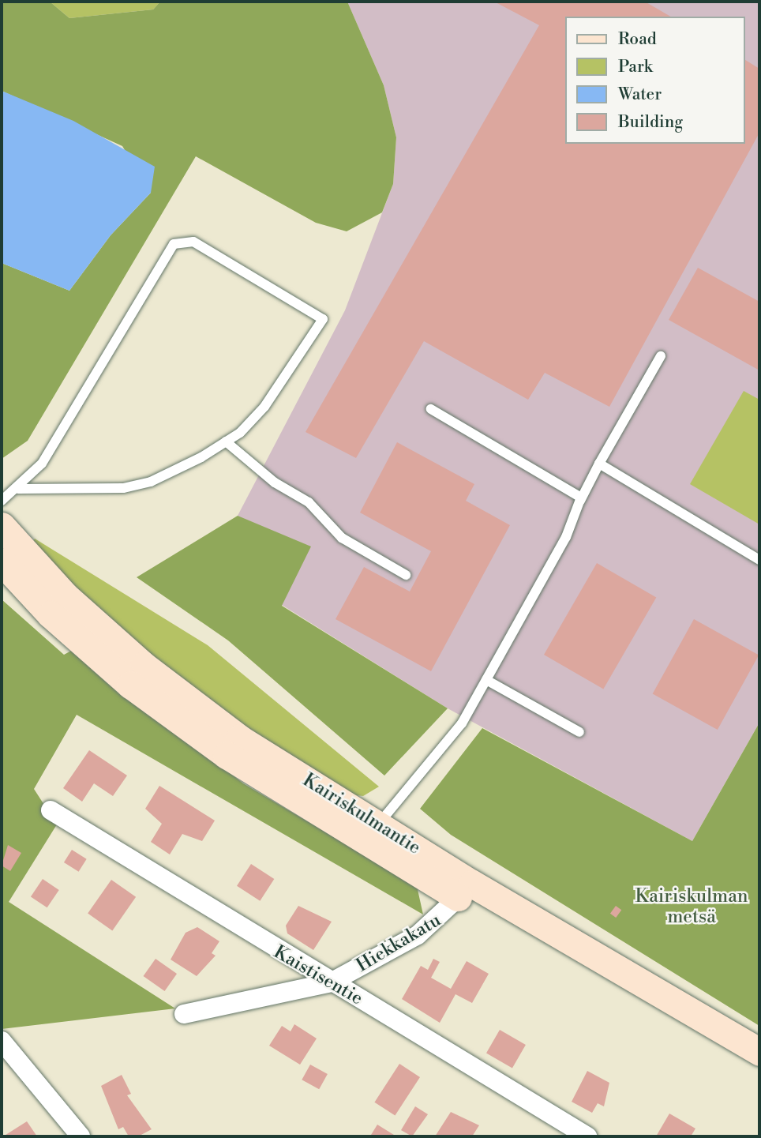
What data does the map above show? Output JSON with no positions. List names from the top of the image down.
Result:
{
  "streets": {
    "street": ["Kairiskulmantie", "Hiekkakatu", "Kaistisentie"]
  },
  "crossings": [
    ["Kairiskulmantie", "Hiekkakatu"],
    ["Hiekkakatu", "Kaistisentie"]
  ],
  "parks": ["Kairiskulman metsä"],
  "legend": [
    "Road",
    "Park",
    "Water",
    "Building"
  ]
}
